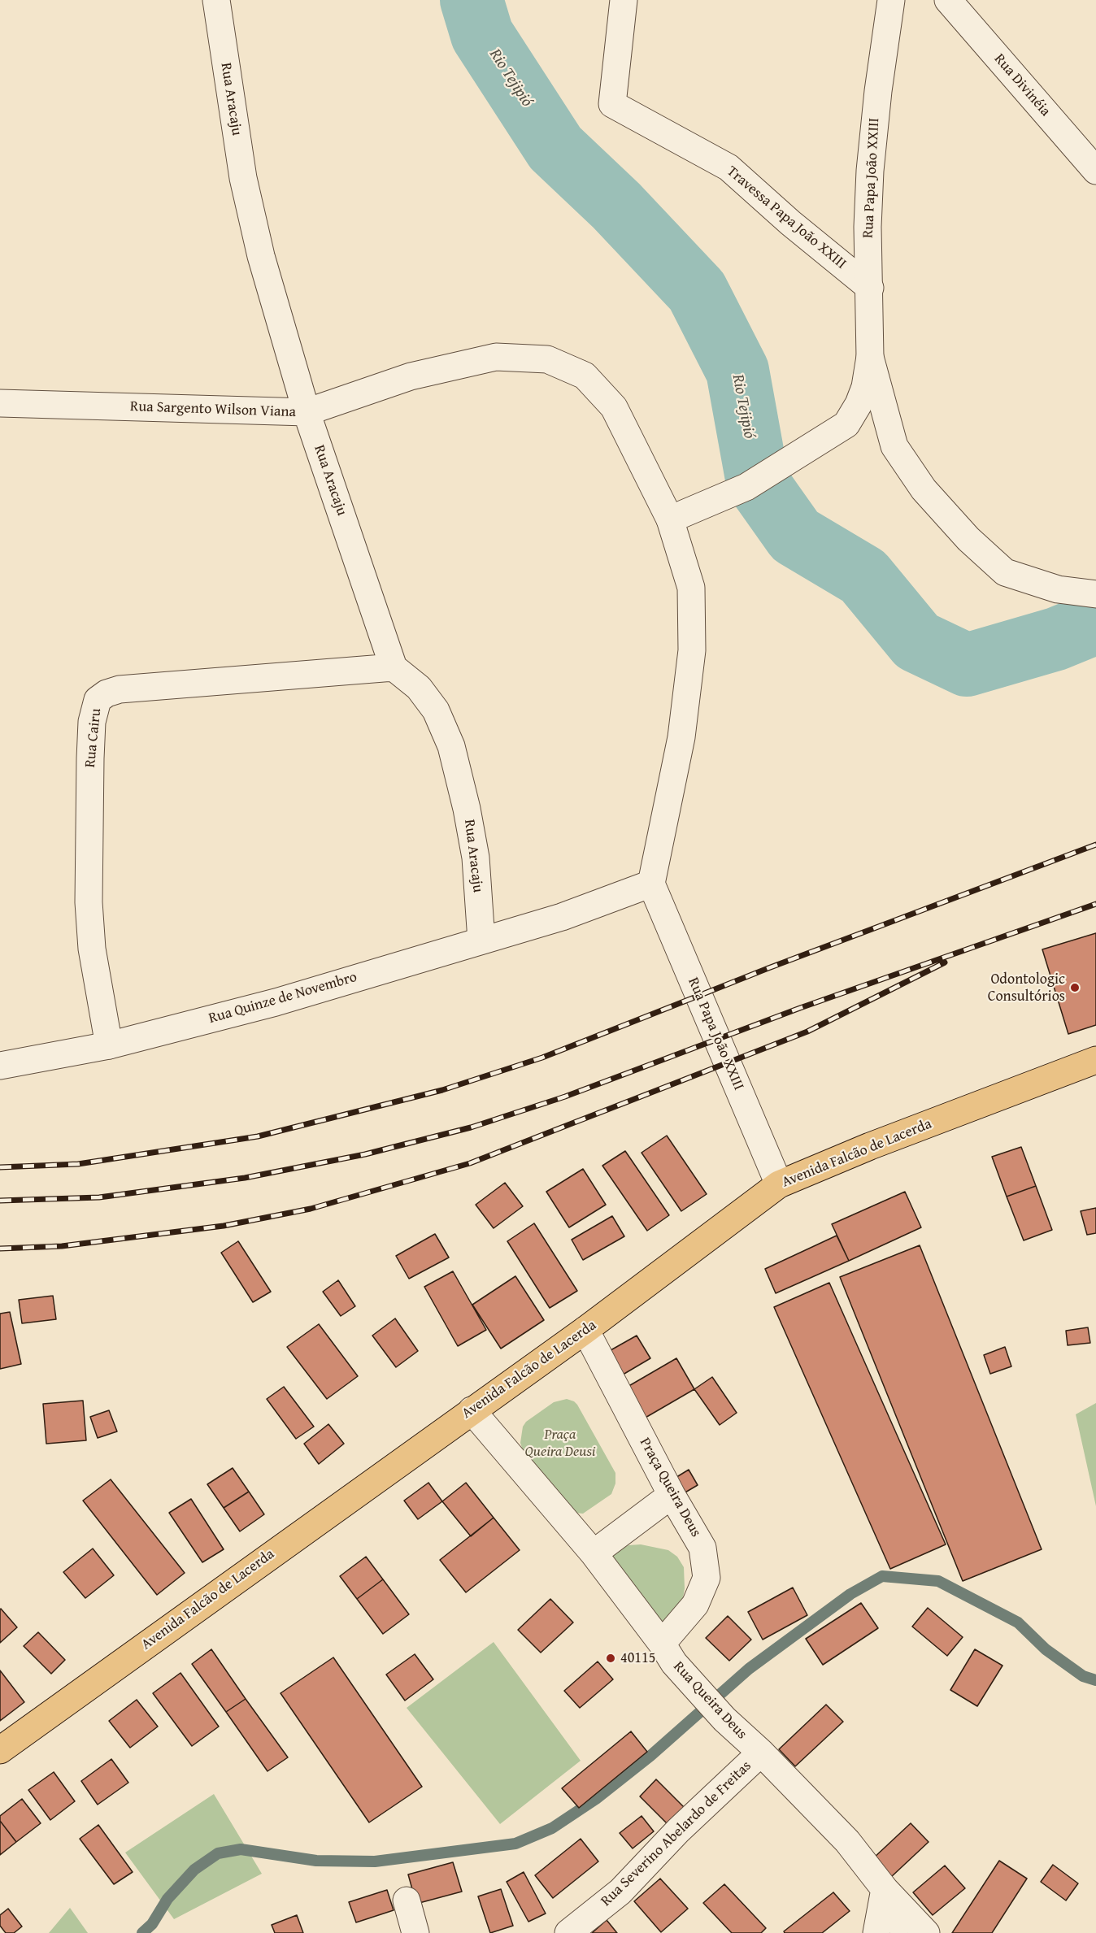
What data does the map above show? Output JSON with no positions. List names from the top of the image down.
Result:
{
  "streets": {
    "main road": ["Avenida Falcão de Lacerda"],
    "street": [
      "Rua Divinéia",
      "Rua Aracaju",
      "Rua Papa João XXIII",
      "Travessa Papa João XXIII",
      "Rua Sargento Wilson Viana",
      "Rua Cairu",
      "Rua Quinze de Novembro",
      "Praça Queira Deus",
      "Rua Queira Deus",
      "Rua Severino Abelardo de Freitas"
    ]
  },
  "crossings": [
    ["Rua Aracaju", "Rua Sargento Wilson Viana"],
    ["Rua Aracaju", "Rua Cairu"],
    ["Rua Aracaju", "Rua Quinze de Novembro"],
    ["Rua Papa João XXIII", "Travessa Papa João XXIII"],
    ["Rua Papa João XXIII", "Rua Sargento Wilson Viana"],
    ["Rua Papa João XXIII", "Rua Quinze de Novembro"],
    ["Rua Papa João XXIII", "Avenida Falcão de Lacerda"],
    ["Rua Sargento Wilson Viana", "Rua Quinze de Novembro"],
    ["Rua Cairu", "Rua Quinze de Novembro"],
    ["Avenida Falcão de Lacerda", "Praça Queira Deus"],
    ["Avenida Falcão de Lacerda", "Rua Queira Deus"],
    ["Praça Queira Deus", "Rua Queira Deus"],
    ["Rua Queira Deus", "Rua Severino Abelardo de Freitas"]
  ],
  "water": ["Rio Tejipió"],
  "parks": ["Praça Queira Deusi"],
  "places": ["Odontologic Consultórios", "40115"]
}
